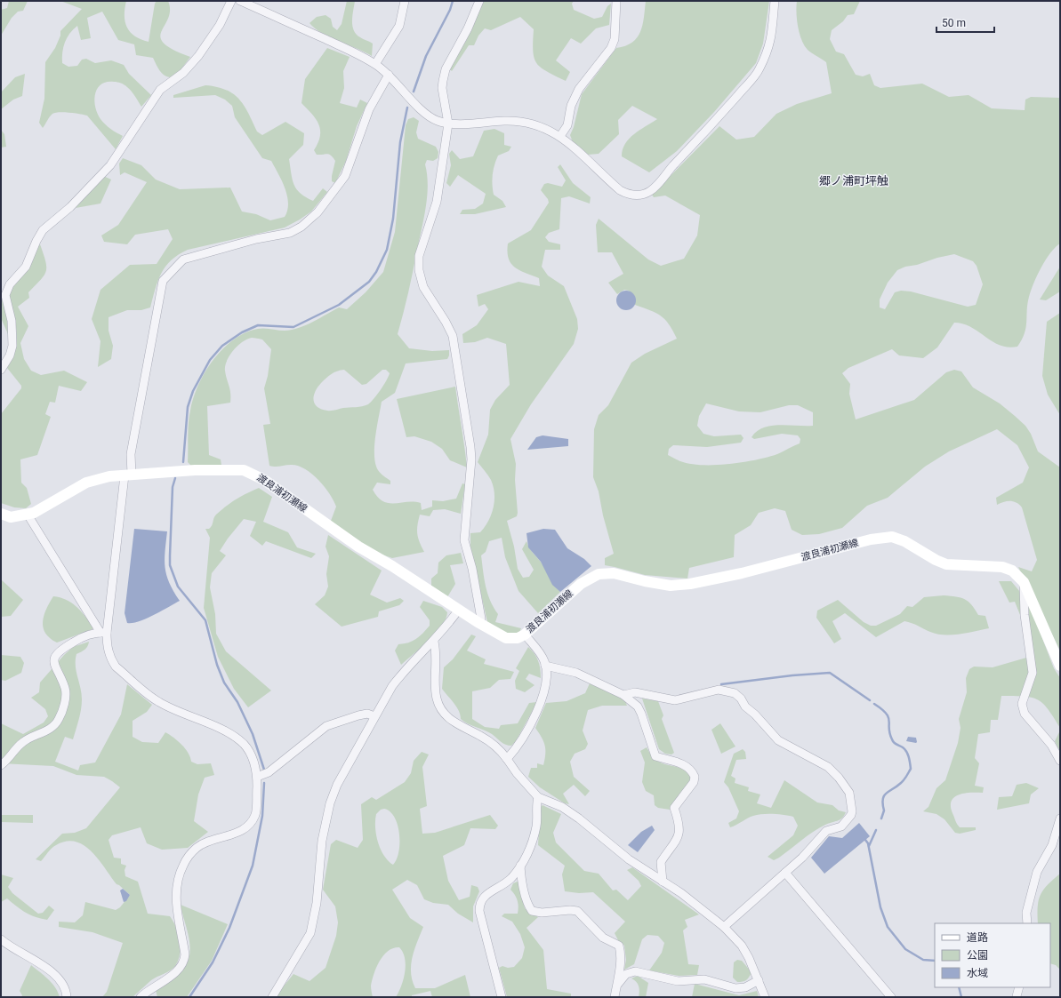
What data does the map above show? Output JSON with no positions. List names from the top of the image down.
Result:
{
  "streets": {
    "main road": ["渡良浦初瀬線"]
  },
  "districts": ["郷ノ浦町坪触"],
  "legend": ["道路", "公園", "水域"],
  "scale_bar": "50 m"
}
